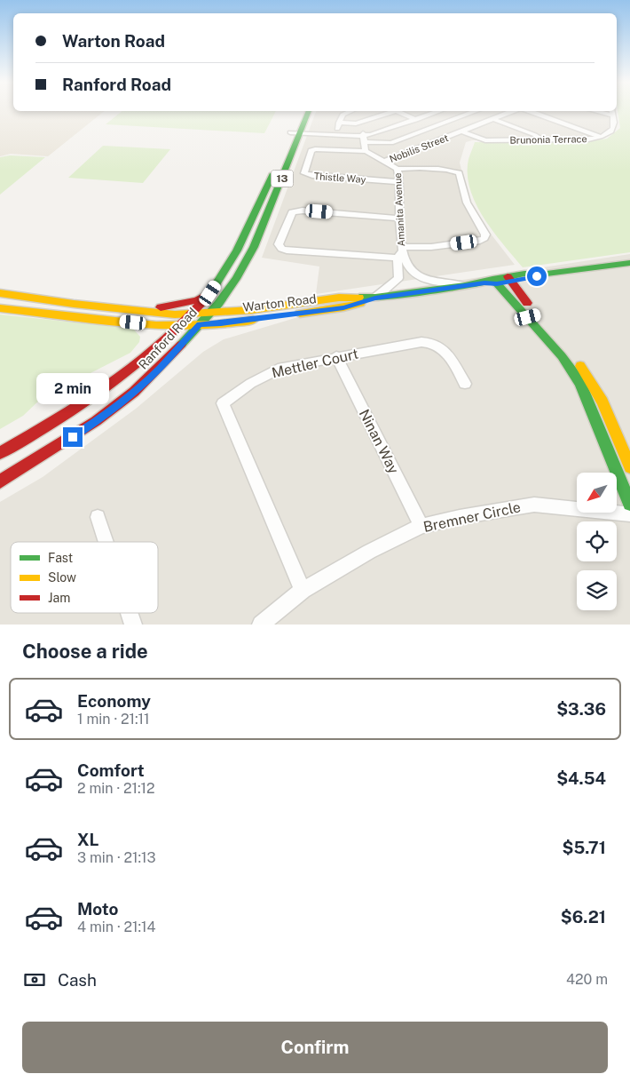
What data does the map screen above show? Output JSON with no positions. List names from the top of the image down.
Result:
{
  "streets": {
    "main road": ["13", "Warton Road", "Ranford Road"],
    "street": [
      "Brunonia Terrace",
      "Nobilis Street",
      "Thistle Way",
      "Amanita Avenue",
      "Mettler Court",
      "Ninan Way",
      "Bremner Circle"
    ]
  },
  "crossings": [
    ["Brunonia Terrace", "Nobilis Street"],
    ["Nobilis Street", "Amanita Avenue"],
    ["Thistle Way", "Amanita Avenue"],
    ["Amanita Avenue", "Warton Road"],
    ["Warton Road", "Ranford Road"],
    ["Mettler Court", "Ninan Way"],
    ["Mettler Court", "Bremner Circle"],
    ["Ninan Way", "Bremner Circle"]
  ],
  "legend": ["Fast", "Slow", "Jam"],
  "north": "bottom left",
  "page": {
    "banner": ["Warton Road", "Ranford Road"],
    "bubble": "2 min",
    "heading": "Choose a ride",
    "list": [
      {
        "name": "Economy",
        "note": "1 min · 21:11",
        "value": "$3.36"
      },
      {
        "name": "Comfort",
        "note": "2 min · 21:12",
        "value": "$4.54"
      },
      {
        "name": "XL",
        "note": "3 min · 21:13",
        "value": "$5.71"
      },
      {
        "name": "Moto",
        "note": "4 min · 21:14",
        "value": "$6.21"
      }
    ],
    "pay": ["Cash", "420 m"],
    "buttons": "Confirm"
  }
}
